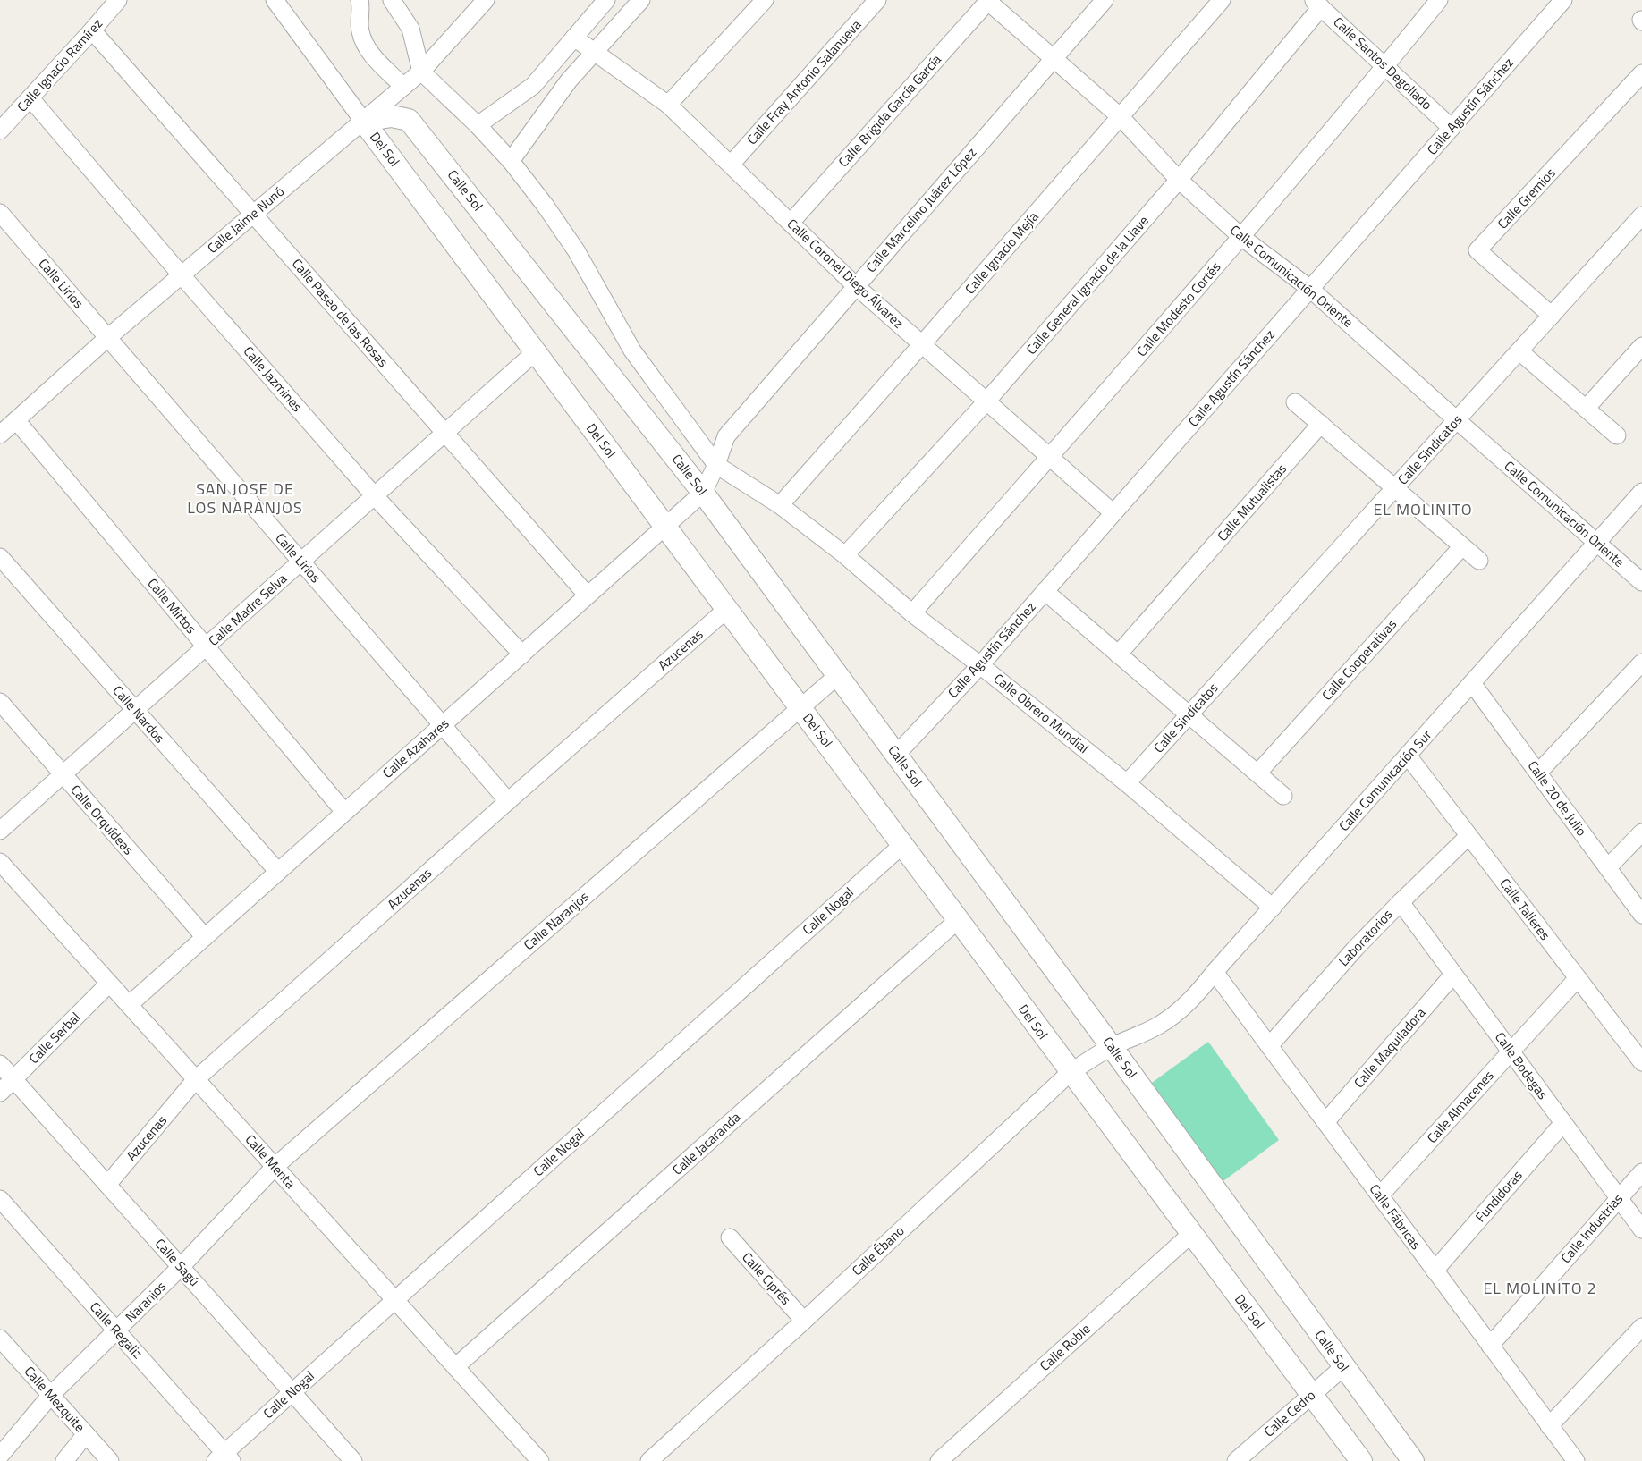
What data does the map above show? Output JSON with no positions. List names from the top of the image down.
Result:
{
  "streets": {
    "street": [
      "Calle Santos Degollado",
      "Calle Ignacio Ramírez",
      "Calle Fray Antonio Salanueva",
      "Calle Agustín Sánchez",
      "Calle Brígida García García",
      "Del Sol",
      "Calle Sol",
      "Calle Gremios",
      "Calle Marcelino Juárez López",
      "Calle Jaime Nunó",
      "Calle Ignacio Mejía",
      "Calle Coronel Diego Álvarez",
      "Calle Comunicación Oriente",
      "Calle Lirios",
      "Calle General Ignacio de la Llave",
      "Calle Modesto Cortés",
      "Calle Paseo de las Rosas",
      "Calle Jazmines",
      "Calle Sindicatos",
      "Calle Mutualistas",
      "Calle Mirtos",
      "Calle Madre Selva",
      "Azucenas",
      "Calle Cooperativas",
      "Calle Obrero Mundial",
      "Calle Nardos",
      "Calle Azahares",
      "Calle Comunicación Sur",
      "Calle 20 de Julio",
      "Calle Orquídeas",
      "Calle Talleres",
      "Calle Nogal",
      "Calle Naranjos",
      "Laboratorios",
      "Calle Serbal",
      "Calle Maquiladora",
      "Calle Bodegas",
      "Calle Almacenes",
      "Calle Jacaranda",
      "Calle Menta",
      "Fundidoras",
      "Calle Fábricas",
      "Calle Industrias",
      "Calle Ébano",
      "Calle Sagú",
      "Calle Ciprés",
      "Naranjos",
      "Calle Regaliz",
      "Calle Roble",
      "Calle Mezquite",
      "Calle Cedro"
    ]
  },
  "crossings": [
    ["Calle Santos Degollado", "Calle Agustín Sánchez"],
    ["Calle Santos Degollado", "Calle General Ignacio de la Llave"],
    ["Calle Santos Degollado", "Calle Modesto Cortés"],
    ["Calle Ignacio Ramírez", "Calle Paseo de las Rosas"],
    ["Calle Ignacio Ramírez", "Calle Jazmines"],
    ["Calle Fray Antonio Salanueva", "Calle Coronel Diego Álvarez"],
    ["Calle Agustín Sánchez", "Calle Sol"],
    ["Calle Agustín Sánchez", "Calle Coronel Diego Álvarez"],
    ["Calle Agustín Sánchez", "Calle Comunicación Oriente"],
    ["Calle Agustín Sánchez", "Calle Obrero Mundial"],
    ["Calle Brígida García García", "Calle Coronel Diego Álvarez"],
    ["Calle Brígida García García", "Calle Comunicación Oriente"],
    ["Del Sol", "Calle Sol"],
    ["Del Sol", "Calle Jaime Nunó"],
    ["Del Sol", "Calle Madre Selva"],
    ["Del Sol", "Azucenas"],
    ["Del Sol", "Calle Azahares"],
    ["Del Sol", "Calle Nogal"],
    ["Del Sol", "Calle Naranjos"],
    ["Del Sol", "Calle Jacaranda"],
    ["Del Sol", "Calle Ébano"],
    ["Del Sol", "Calle Roble"],
    ["Del Sol", "Calle Cedro"],
    ["Calle Sol", "Calle Marcelino Juárez López"],
    ["Calle Sol", "Calle Jaime Nunó"],
    ["Calle Sol", "Calle Azahares"],
    ["Calle Sol", "Calle Comunicación Sur"],
    ["Calle Sol", "Calle Naranjos"],
    ["Calle Sol", "Calle Ébano"],
    ["Calle Sol", "Calle Cedro"],
    ["Calle Gremios", "Calle Sindicatos"],
    ["Calle Marcelino Juárez López", "Calle Coronel Diego Álvarez"],
    ["Calle Marcelino Juárez López", "Calle Comunicación Oriente"],
    ["Calle Marcelino Juárez López", "Calle Obrero Mundial"],
    ["Calle Marcelino Juárez López", "Calle Azahares"],
    ["Calle Jaime Nunó", "Calle Lirios"],
    ["Calle Jaime Nunó", "Calle Paseo de las Rosas"],
    ["Calle Jaime Nunó", "Calle Jazmines"],
    ["Calle Jaime Nunó", "Calle Mirtos"],
    ["Calle Ignacio Mejía", "Calle Coronel Diego Álvarez"],
    ["Calle Ignacio Mejía", "Calle Comunicación Oriente"],
    ["Calle Ignacio Mejía", "Calle Obrero Mundial"],
    ["Calle Coronel Diego Álvarez", "Calle General Ignacio de la Llave"],
    ["Calle Coronel Diego Álvarez", "Calle Modesto Cortés"],
    ["Calle Comunicación Oriente", "Calle General Ignacio de la Llave"],
    ["Calle Comunicación Oriente", "Calle Modesto Cortés"],
    ["Calle Comunicación Oriente", "Calle Sindicatos"],
    ["Calle Comunicación Oriente", "Calle Comunicación Sur"],
    ["Calle Lirios", "Calle Madre Selva"],
    ["Calle Lirios", "Azucenas"],
    ["Calle Lirios", "Calle Azahares"],
    ["Calle General Ignacio de la Llave", "Calle Obrero Mundial"],
    ["Calle Modesto Cortés", "Calle Obrero Mundial"],
    ["Calle Paseo de las Rosas", "Calle Madre Selva"],
    ["Calle Paseo de las Rosas", "Calle Azahares"],
    ["Calle Jazmines", "Calle Madre Selva"],
    ["Calle Jazmines", "Calle Azahares"],
    ["Calle Sindicatos", "Calle Obrero Mundial"],
    ["Calle Mirtos", "Calle Madre Selva"],
    ["Calle Mirtos", "Calle Azahares"],
    ["Calle Madre Selva", "Calle Nardos"],
    ["Calle Madre Selva", "Calle Orquídeas"],
    ["Azucenas", "Calle Menta"],
    ["Azucenas", "Calle Sagú"],
    ["Calle Obrero Mundial", "Calle Comunicación Sur"],
    ["Calle Nardos", "Calle Azahares"],
    ["Calle Azahares", "Calle Orquídeas"],
    ["Calle Azahares", "Calle Menta"],
    ["Calle Comunicación Sur", "Calle 20 de Julio"],
    ["Calle Comunicación Sur", "Calle Talleres"],
    ["Calle Comunicación Sur", "Calle Fábricas"],
    ["Calle Comunicación Sur", "Calle Ébano"],
    ["Calle Talleres", "Laboratorios"],
    ["Calle Talleres", "Calle Almacenes"],
    ["Calle Nogal", "Calle Menta"],
    ["Calle Nogal", "Calle Sagú"],
    ["Calle Nogal", "Calle Regaliz"],
    ["Calle Naranjos", "Calle Menta"],
    ["Calle Naranjos", "Naranjos"],
    ["Laboratorios", "Calle Bodegas"],
    ["Laboratorios", "Calle Fábricas"],
    ["Calle Serbal", "Calle Menta"],
    ["Calle Serbal", "Calle Sagú"],
    ["Calle Maquiladora", "Calle Bodegas"],
    ["Calle Maquiladora", "Calle Fábricas"],
    ["Calle Bodegas", "Calle Almacenes"],
    ["Calle Bodegas", "Fundidoras"],
    ["Calle Bodegas", "Calle Industrias"],
    ["Calle Almacenes", "Calle Fábricas"],
    ["Calle Jacaranda", "Calle Menta"],
    ["Calle Menta", "Naranjos"],
    ["Fundidoras", "Calle Fábricas"],
    ["Calle Fábricas", "Calle Industrias"],
    ["Calle Ébano", "Calle Ciprés"],
    ["Calle Sagú", "Naranjos"],
    ["Naranjos", "Calle Regaliz"],
    ["Naranjos", "Calle Mezquite"]
  ],
  "districts": ["SAN JOSE DE LOS NARANJOS", "EL MOLINITO", "EL MOLINITO 2"]
}
